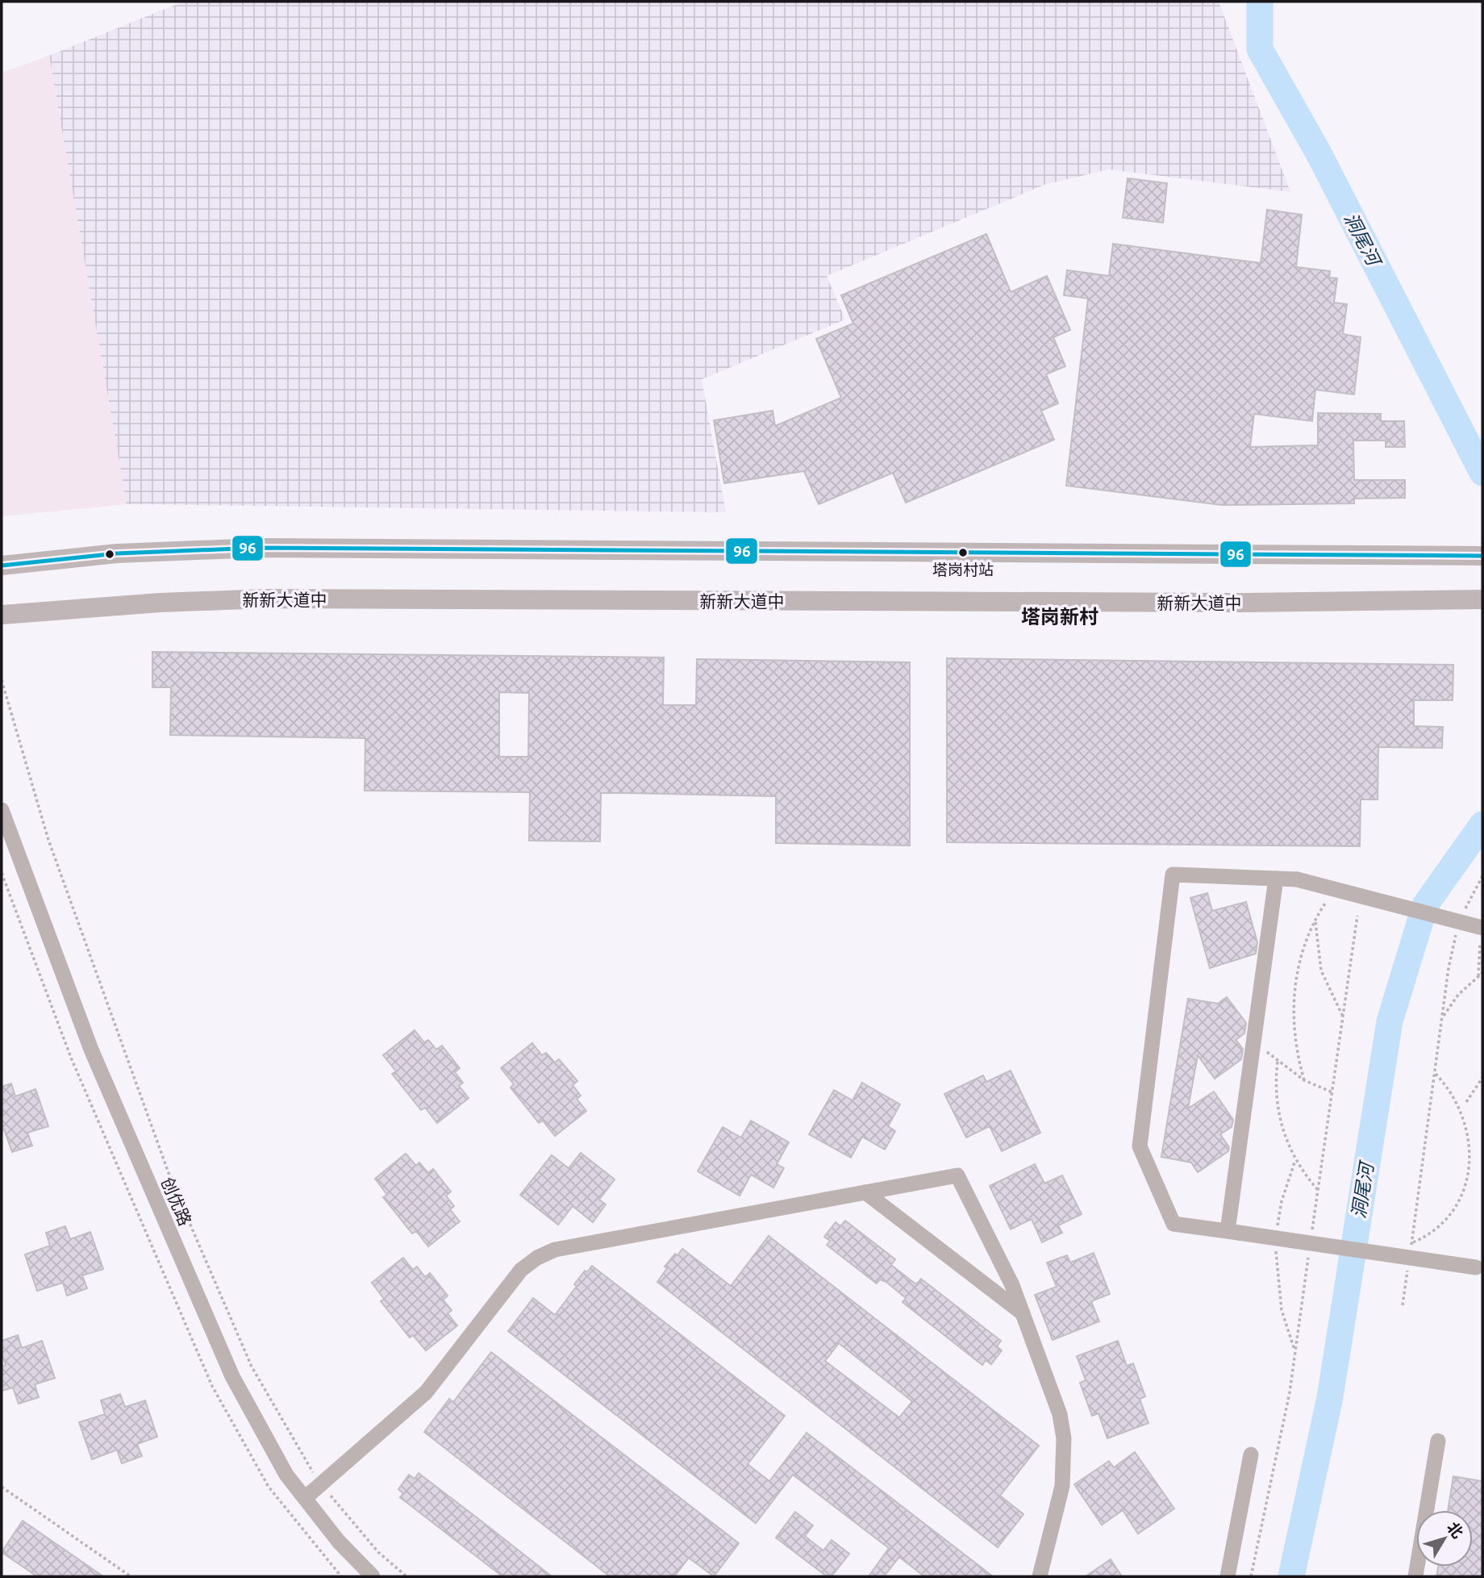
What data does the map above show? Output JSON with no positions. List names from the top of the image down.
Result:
{
  "streets": {
    "main road": ["新新大道中"],
    "street": ["创优路"]
  },
  "districts": ["塔岗新村"],
  "water": ["洞尾河"],
  "places": ["塔岗村站"],
  "lines": ["transit line 96"],
  "north": "top right"
}
